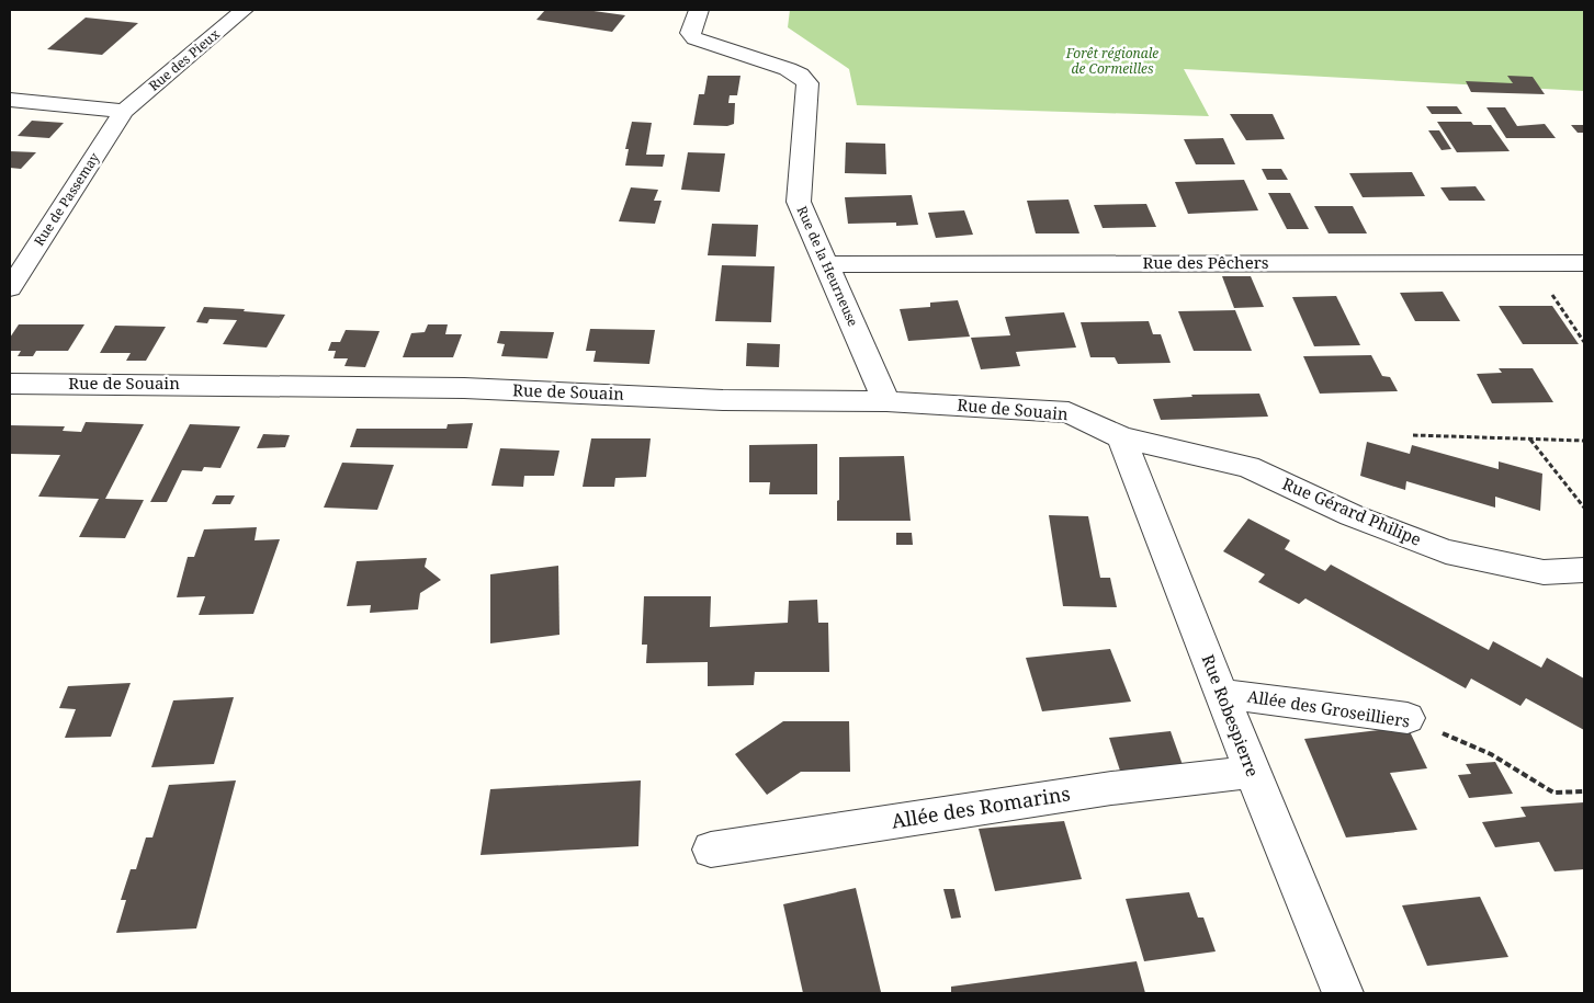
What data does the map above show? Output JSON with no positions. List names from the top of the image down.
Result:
{
  "streets": {
    "street": [
      "Rue des Pieux",
      "Rue de Passemay",
      "Rue des Pêchers",
      "Rue de la Heurneuse",
      "Rue de Souain",
      "Rue Gérard Philipe",
      "Allée des Groseilliers",
      "Rue Robespierre",
      "Allée des Romarins"
    ]
  },
  "crossings": [
    ["Rue des Pieux", "Rue de Passemay"],
    ["Rue des Pêchers", "Rue de la Heurneuse"],
    ["Rue de la Heurneuse", "Rue de Souain"],
    ["Rue de Souain", "Rue Gérard Philipe"],
    ["Rue de Souain", "Rue Robespierre"],
    ["Rue Gérard Philipe", "Rue Robespierre"],
    ["Allée des Groseilliers", "Rue Robespierre"],
    ["Rue Robespierre", "Allée des Romarins"]
  ],
  "parks": ["Forêt régionale de Cormeilles"]
}
